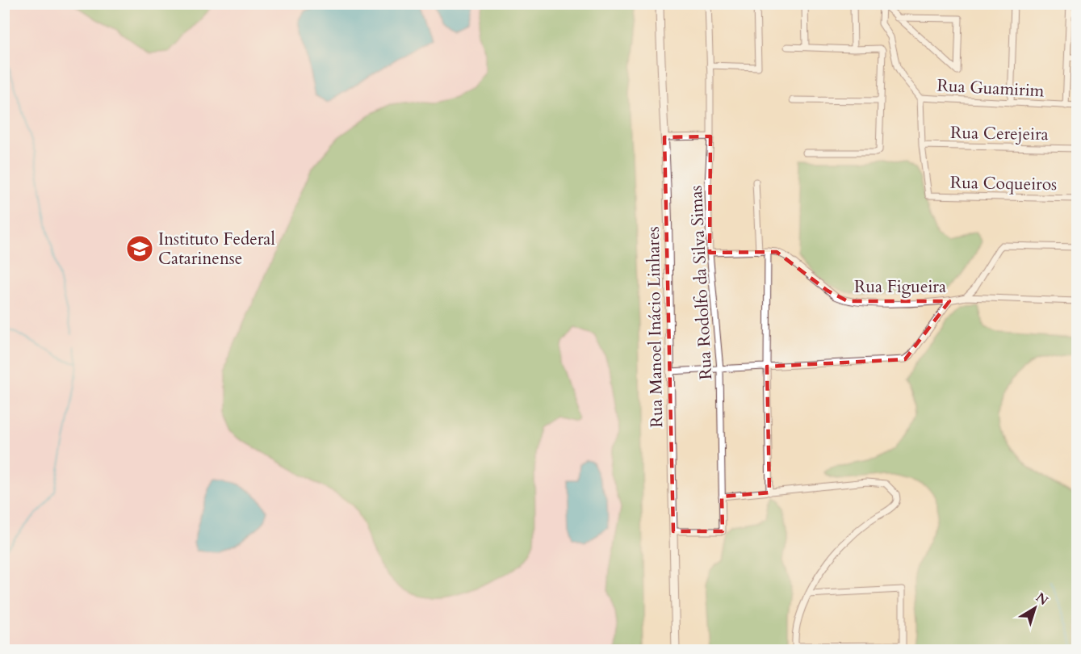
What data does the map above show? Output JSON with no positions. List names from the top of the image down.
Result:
{
  "streets": {
    "main road": ["Rua Manoel Inácio Linhares"],
    "street": [
      "Rua Guamirim",
      "Rua Cerejeira",
      "Rua Coqueiros",
      "Rua Rodolfo da Silva Simas",
      "Rua Figueira"
    ]
  },
  "crossings": [
    ["Rua Cerejeira", "Rua Coqueiros"],
    ["Rua Rodolfo da Silva Simas", "Rua Figueira"],
    ["Rua Rodolfo da Silva Simas", "Rua Manoel Inácio Linhares"]
  ],
  "places": {
    "school or university": ["Instituto Federal Catarinense"]
  },
  "north": "top right"
}
